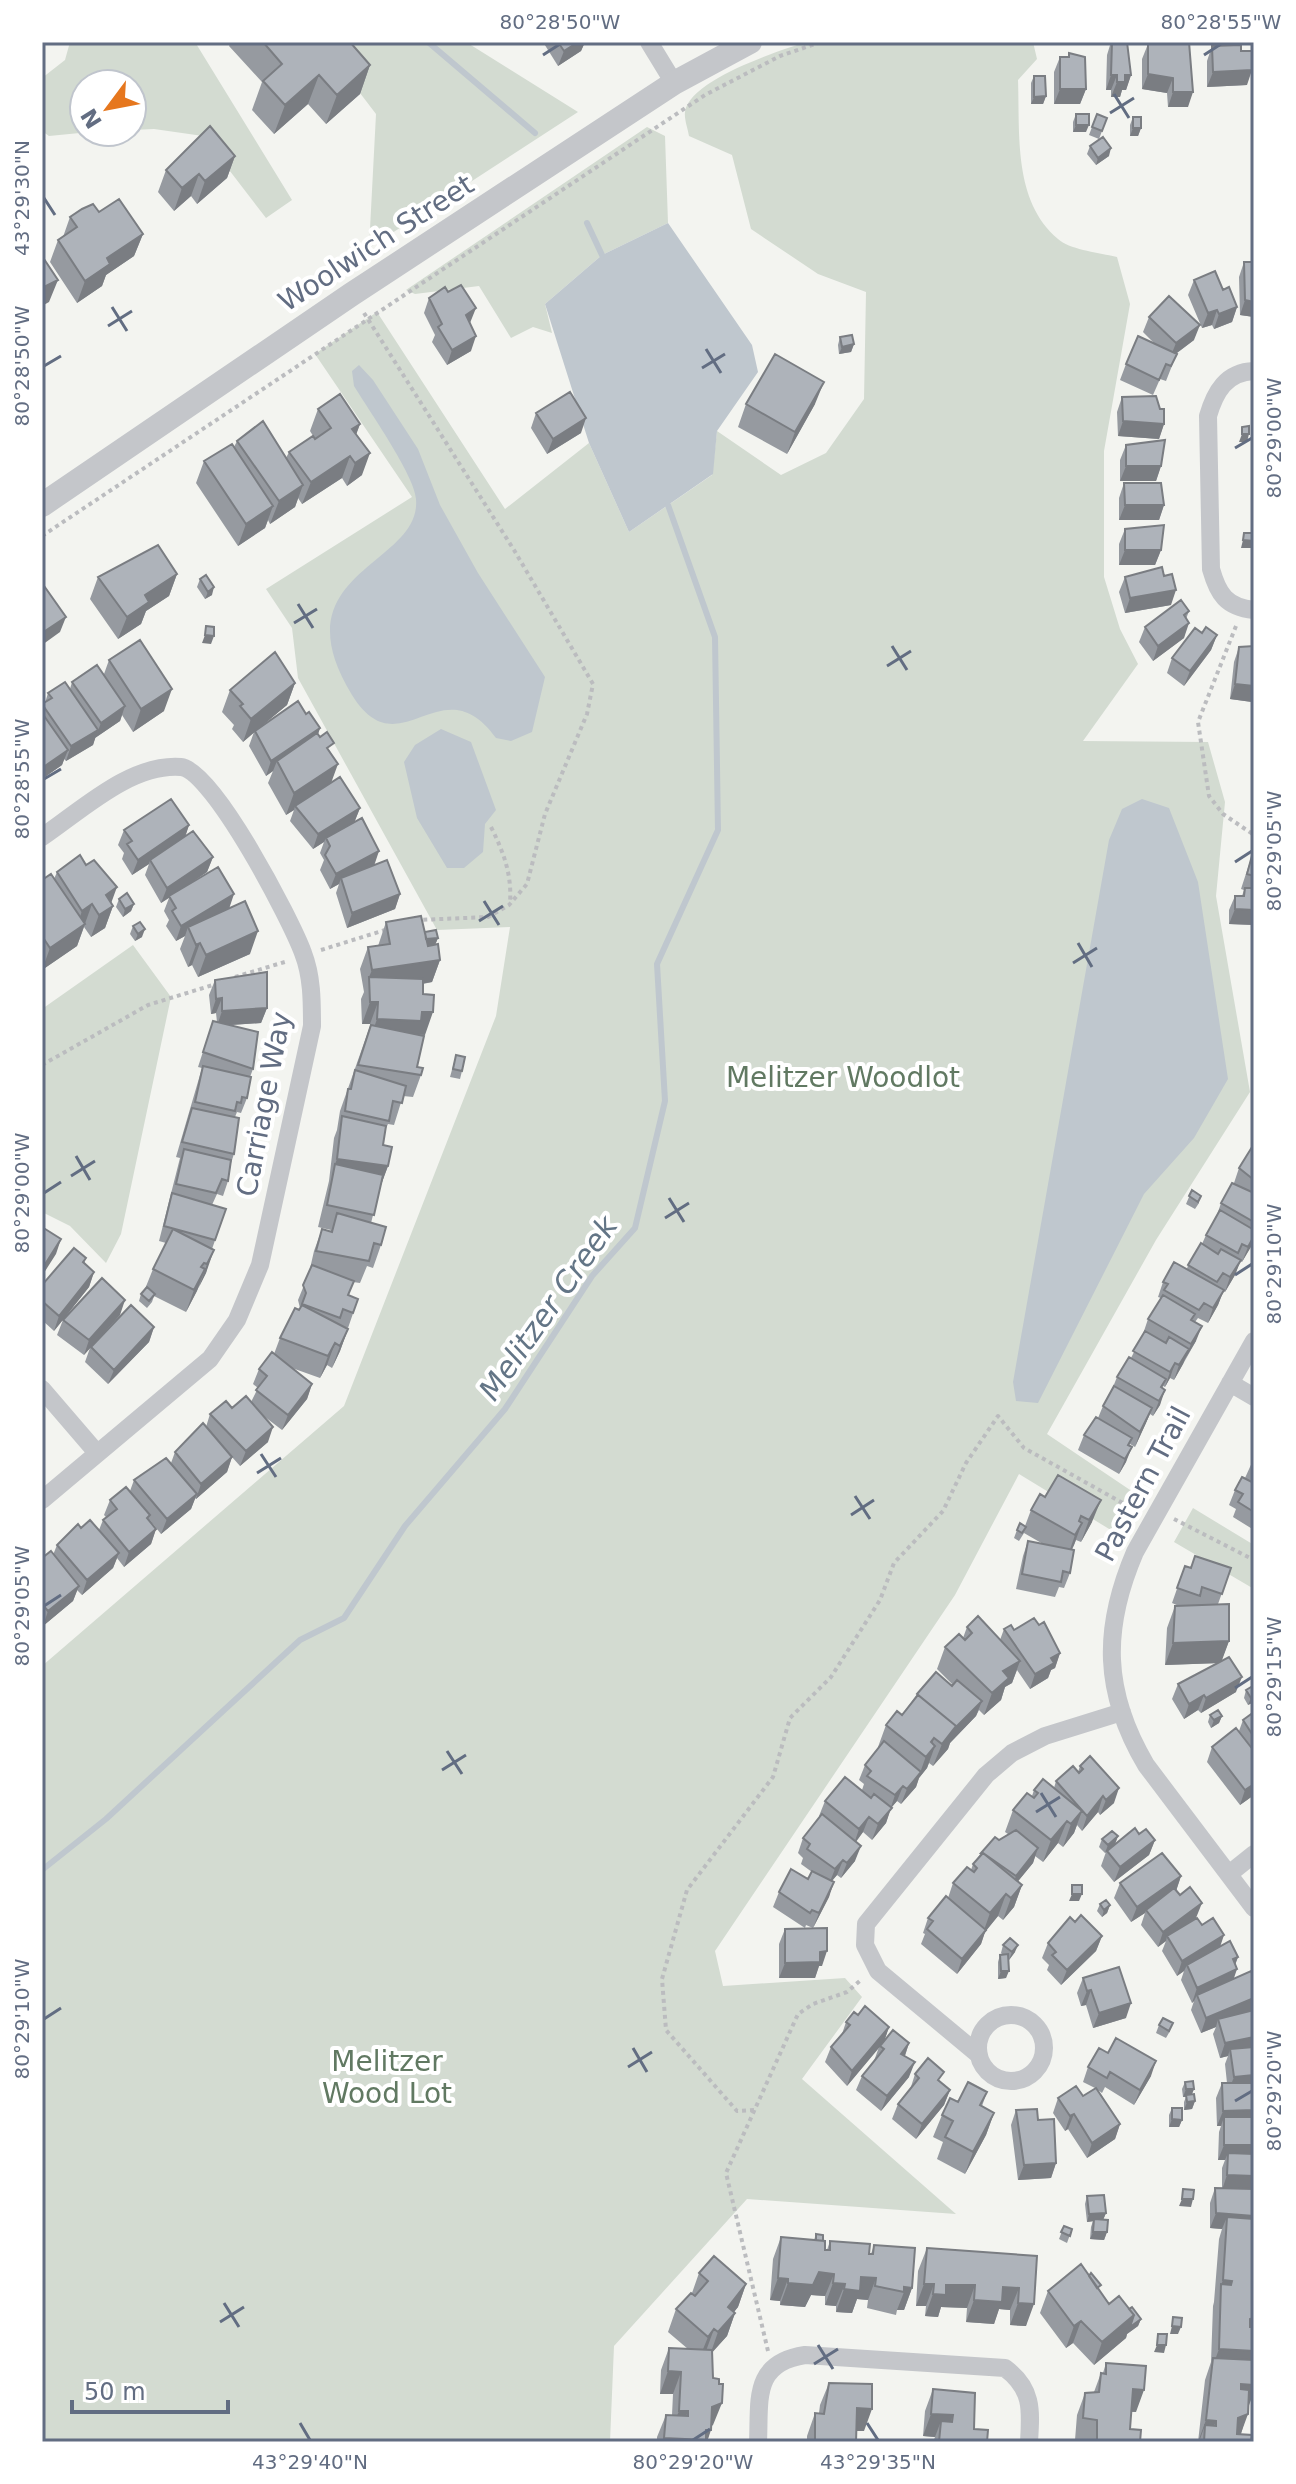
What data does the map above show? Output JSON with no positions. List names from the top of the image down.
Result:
{
  "streets": {
    "street": ["Woolwich Street", "Carriage Way", "Pastern Trail"]
  },
  "water": ["Melitzer Creek"],
  "parks": ["Melitzer Woodlot", "Melitzer Wood Lot"],
  "scale_bar": "50 m",
  "north": "bottom left",
  "coordinates": [
    "80°28'50\"W",
    "80°28'55\"W",
    "43°29'30\"N",
    "80°29'00\"W",
    "80°29'05\"W",
    "80°29'10\"W",
    "80°29'15\"W",
    "80°29'20\"W",
    "43°29'40\"N",
    "43°29'35\"N"
  ]
}
